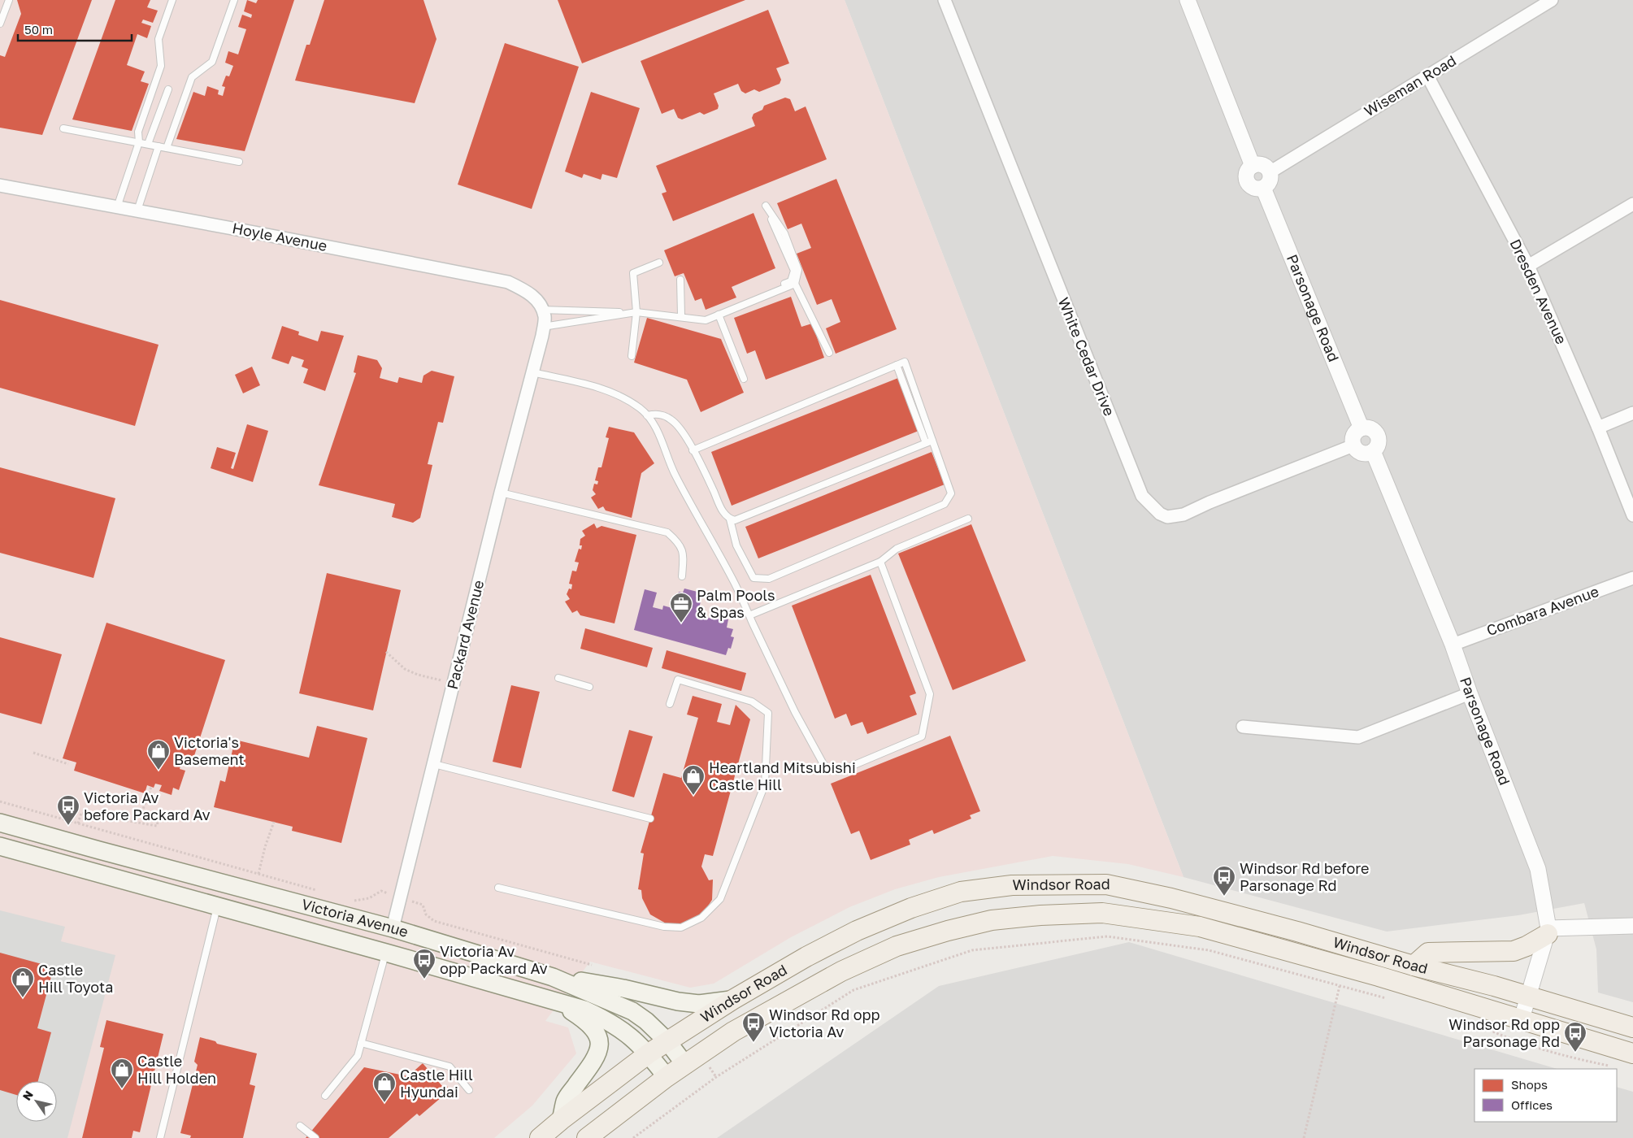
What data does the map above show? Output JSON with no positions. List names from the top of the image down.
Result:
{
  "streets": {
    "main road": ["Packard Avenue", "Windsor Road", "Victoria Avenue"],
    "street": [
      "Wiseman Road",
      "Hoyle Avenue",
      "Dresden Avenue",
      "Parsonage Road",
      "White Cedar Drive",
      "Combara Avenue"
    ]
  },
  "crossings": [
    ["Wiseman Road", "Dresden Avenue"],
    ["Wiseman Road", "Parsonage Road"],
    ["Hoyle Avenue", "Packard Avenue"],
    ["Parsonage Road", "White Cedar Drive"],
    ["Parsonage Road", "Combara Avenue"],
    ["Parsonage Road", "Windsor Road"],
    ["Packard Avenue", "Victoria Avenue"],
    ["Windsor Road", "Victoria Avenue"]
  ],
  "places": {
    "office": ["Palm Pools & Spas"],
    "shop": [
      "Victoria's Basement",
      "Heartland Mitsubishi Castle Hill",
      "Castle Hill Toyota",
      "Castle Hill Holden",
      "Castle Hill Hyundai"
    ],
    "bus stop": [
      "Victoria Av before Packard Av",
      "Windsor Rd before Parsonage Rd",
      "Victoria Av opp Packard Av",
      "Windsor Rd opp Victoria Av",
      "Windsor Rd opp Parsonage Rd"
    ]
  },
  "legend": ["Shops", "Offices"],
  "scale_bar": "50 m",
  "north": "top left"
}
